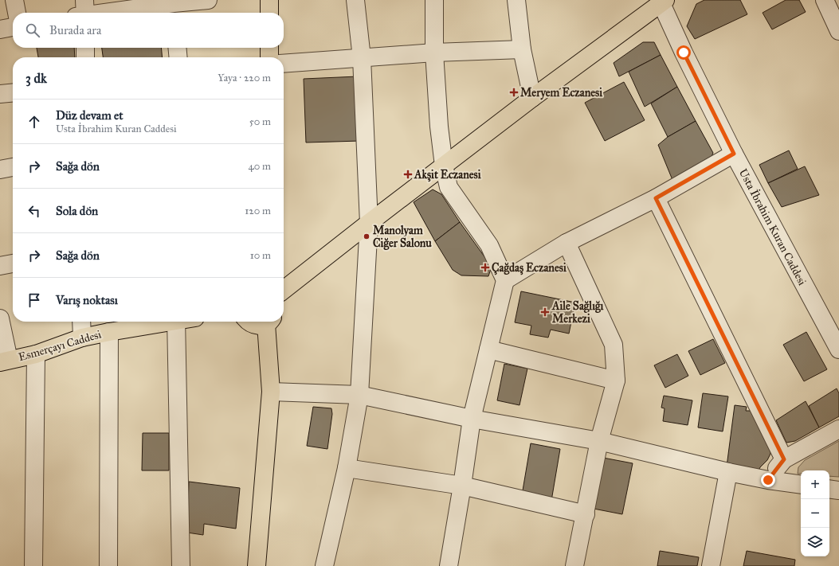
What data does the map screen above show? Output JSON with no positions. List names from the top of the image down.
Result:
{
  "streets": {
    "main road": ["Esmerçayı Caddesi"],
    "street": ["Usta İbrahim Kuran Caddesi"]
  },
  "places": {
    "health": [
      "Meryem Eczanesi",
      "Akşit Eczanesi",
      "Çağdaş Eczanesi",
      "Aile Sağlığı Merkezi"
    ],
    "other": ["Manolyam Ciğer Salonu"]
  },
  "page": {
    "search": "Burada ara",
    "heading": ["3 dk", "Yaya · 220 m"],
    "list": [
      ["Düz devam et", "Usta İbrahim Kuran Caddesi", "50 m"],
      ["Sağa dön", "40 m"],
      ["Sola dön", "120 m"],
      ["Sağa dön", "10 m"],
      "Varış noktası"
    ],
    "map_buttons": ["+", "−"]
  }
}
